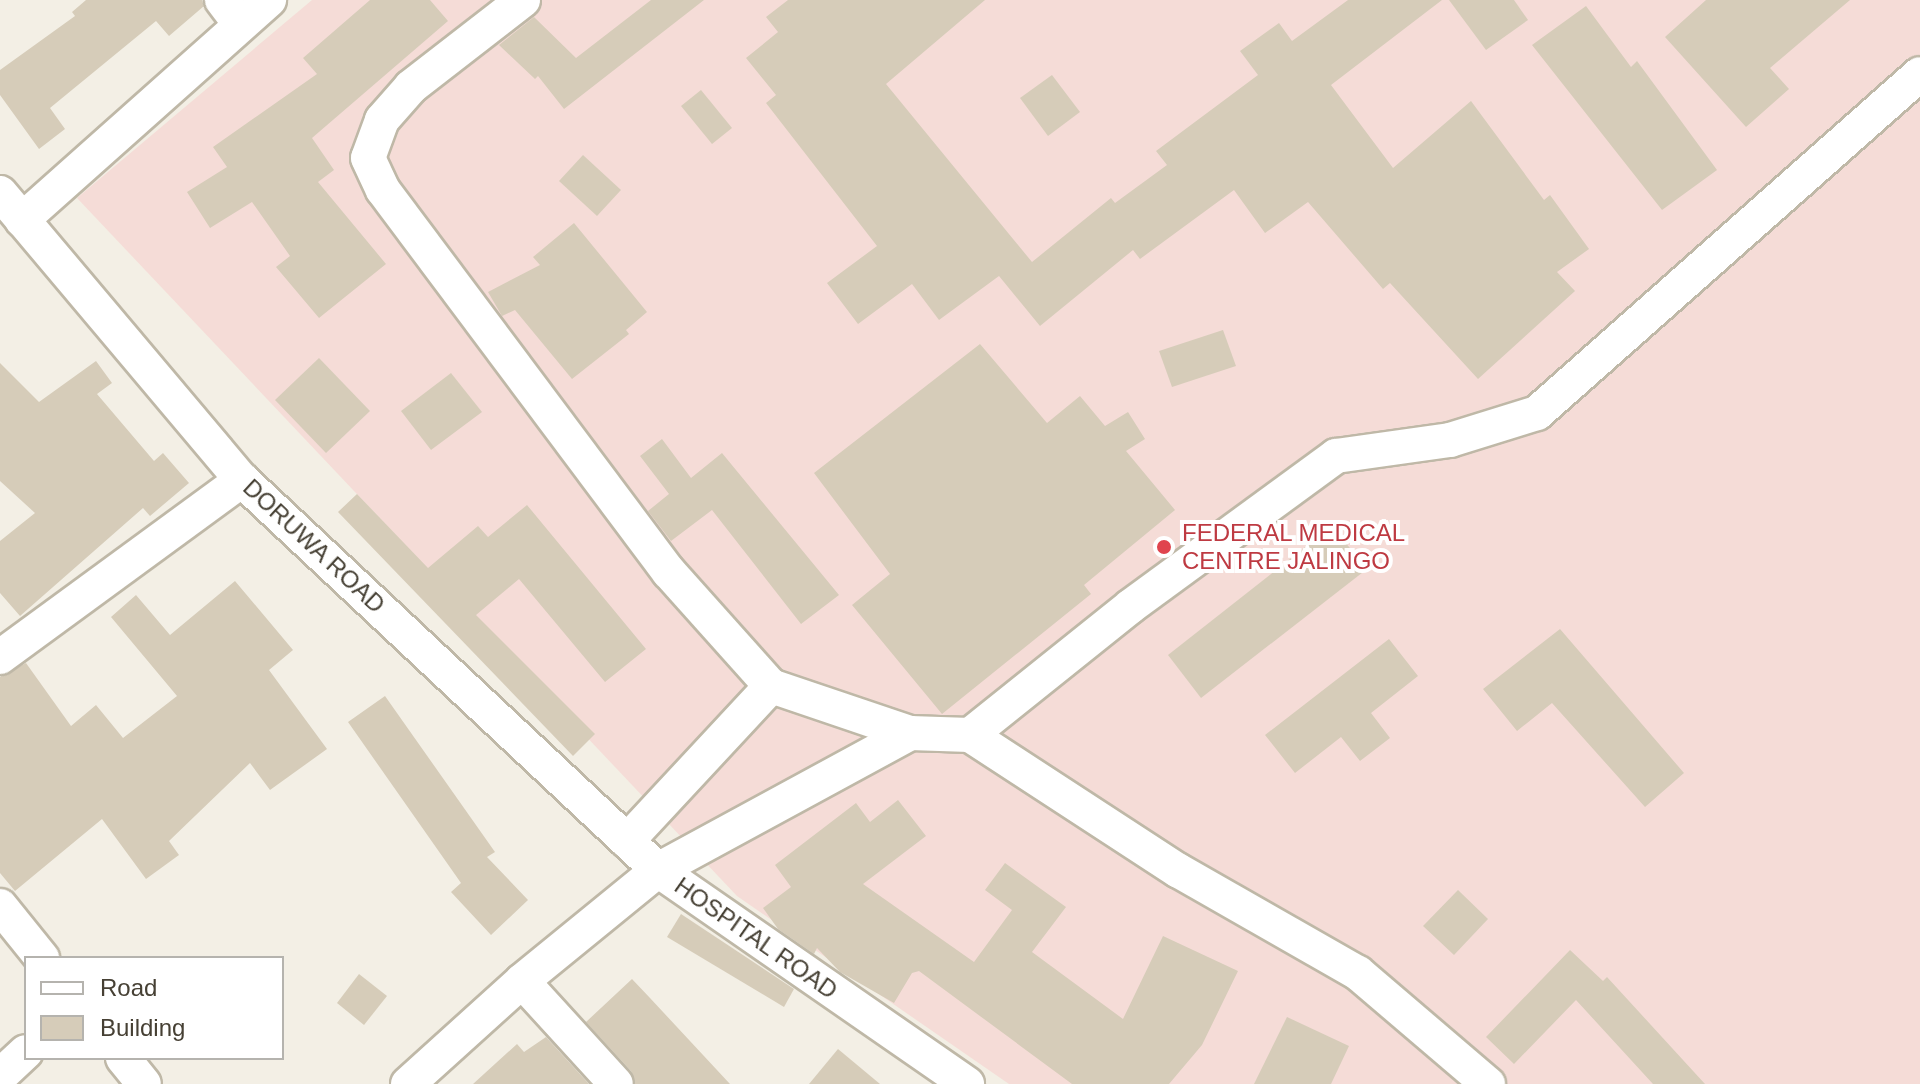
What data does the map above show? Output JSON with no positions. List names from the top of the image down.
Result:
{
  "streets": {
    "street": ["DORUWA ROAD", "HOSPITAL ROAD"]
  },
  "crossings": [
    ["DORUWA ROAD", "HOSPITAL ROAD"]
  ],
  "places": ["FEDERAL MEDICAL CENTRE JALINGO"],
  "legend": ["Road", "Building"]
}
